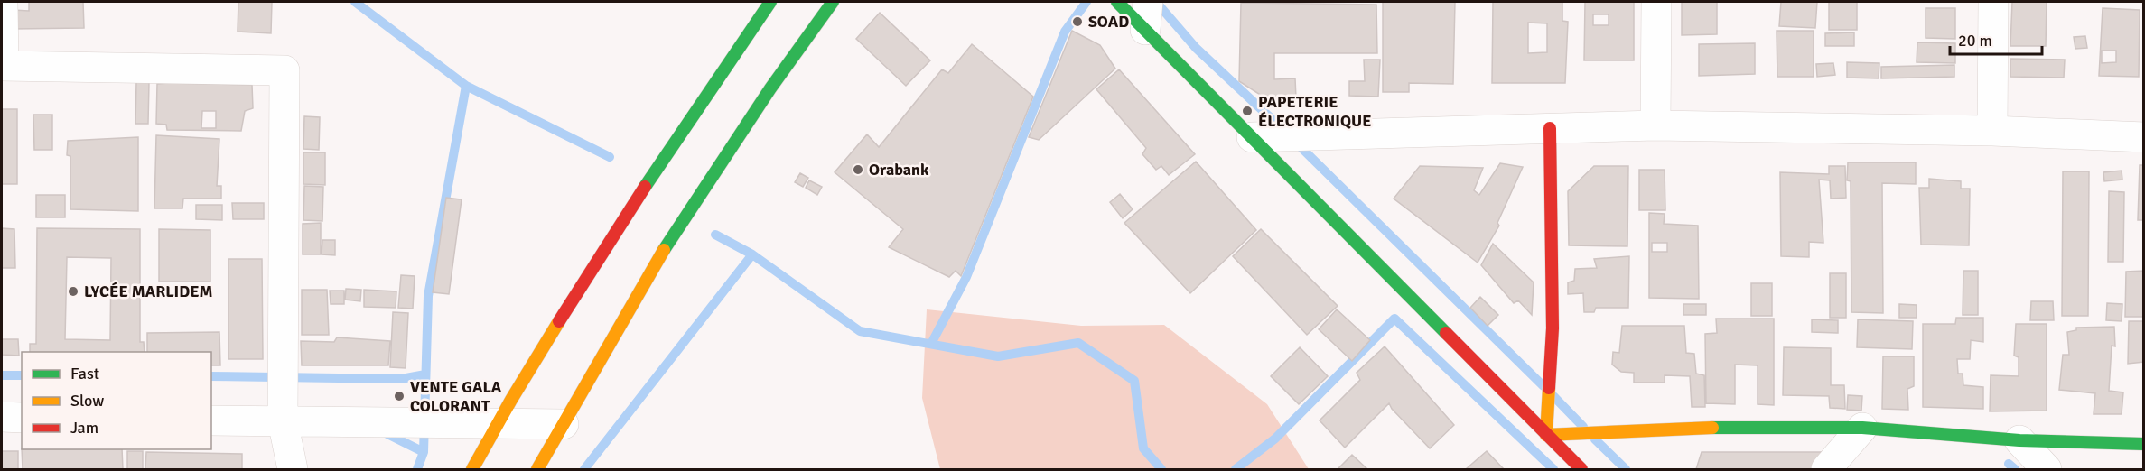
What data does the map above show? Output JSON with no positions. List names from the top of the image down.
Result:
{
  "places": [
    "SOAD",
    "PAPETERIE ÉLECTRONIQUE",
    "Orabank",
    "LYCÉE MARLIDEM",
    "VENTE GALA COLORANT"
  ],
  "legend": ["Fast", "Slow", "Jam"],
  "scale_bar": "20 m"
}
